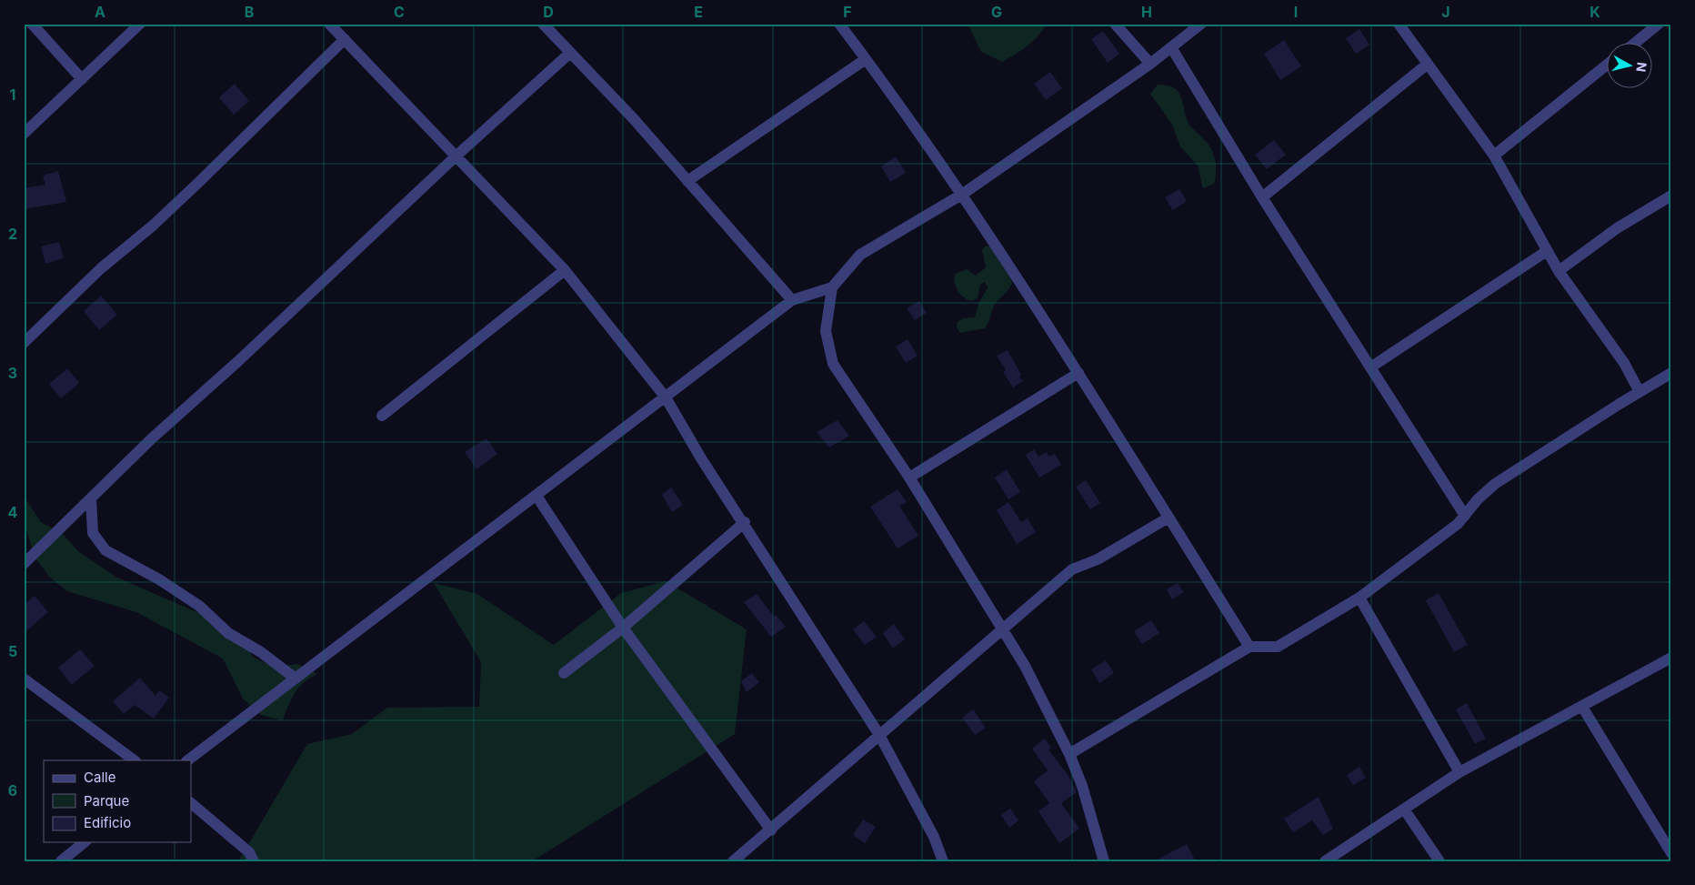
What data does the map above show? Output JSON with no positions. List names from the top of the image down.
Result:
{
  "legend": ["Calle", "Parque", "Edificio"],
  "north": "right",
  "grid": {
    "columns": [
      "A",
      "B",
      "C",
      "D",
      "E",
      "F",
      "G",
      "H",
      "I",
      "J",
      "K"
    ],
    "rows": [
      "1",
      "2",
      "3",
      "4",
      "5",
      "6"
    ]
  }
}
